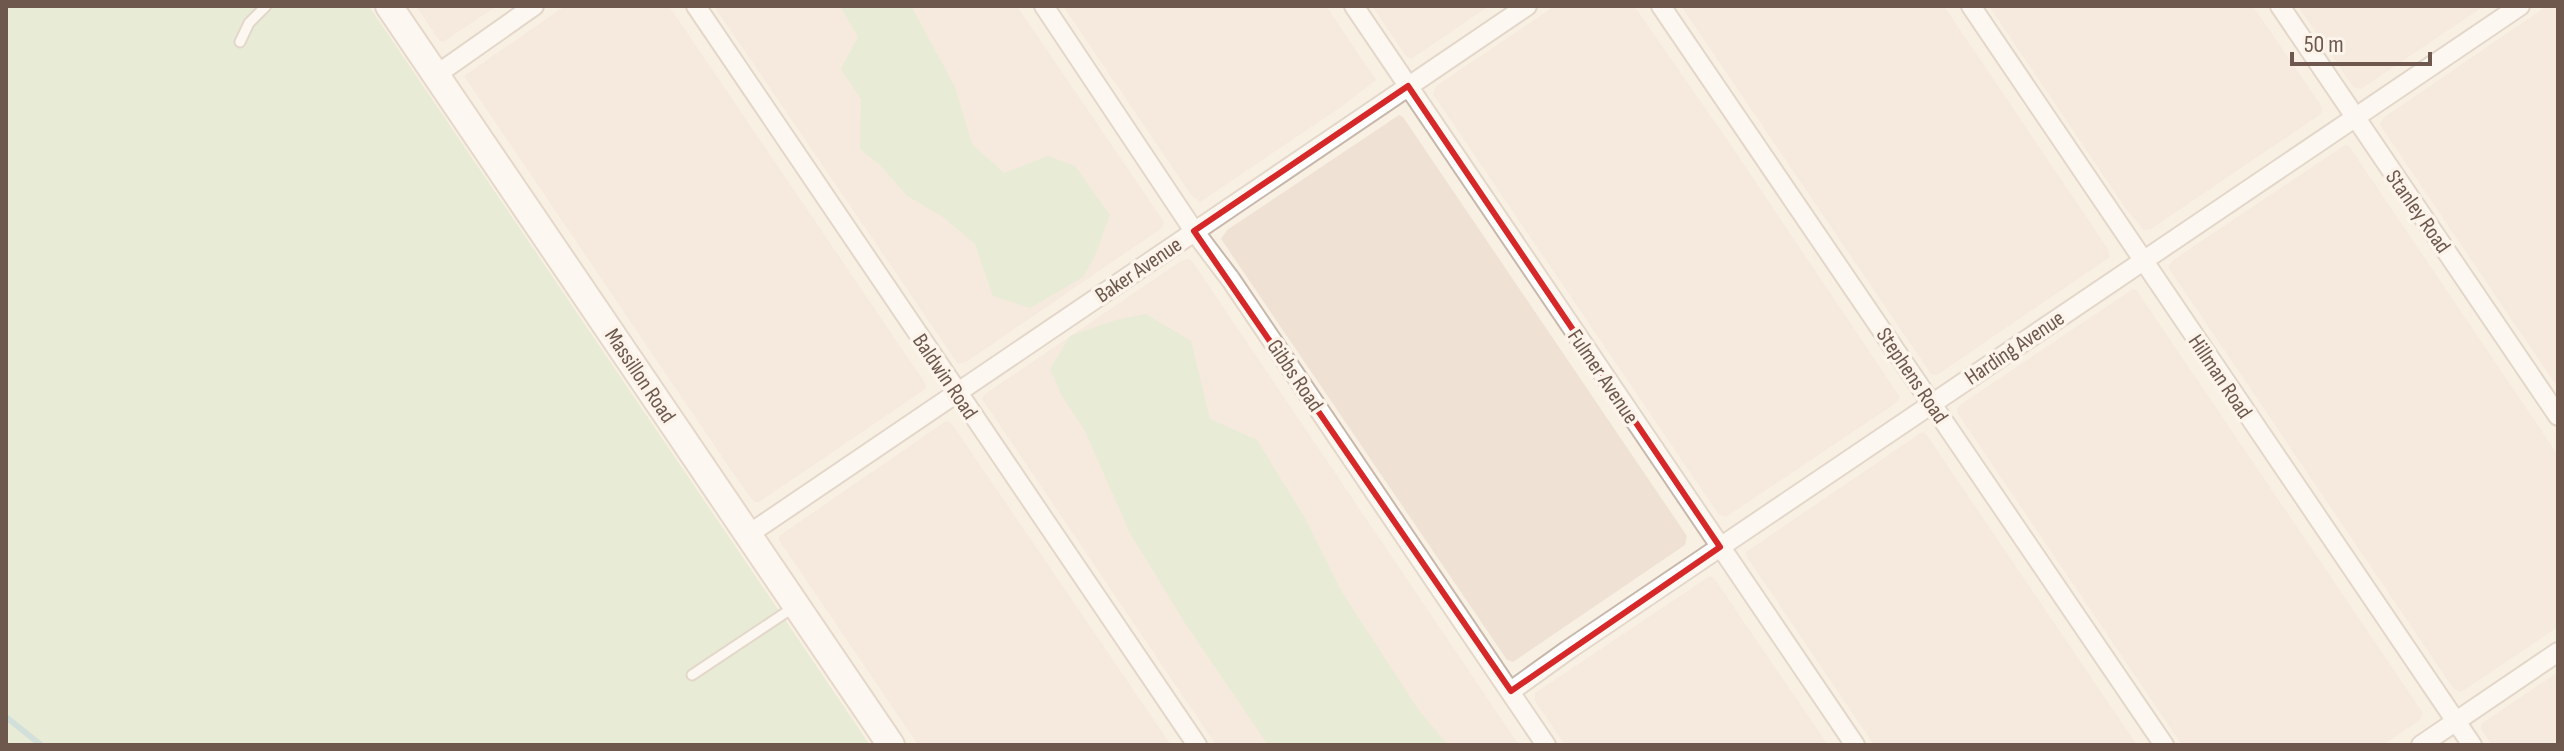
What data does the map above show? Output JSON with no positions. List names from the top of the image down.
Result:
{
  "streets": {
    "street": [
      "Stanley Road",
      "Baker Avenue",
      "Harding Avenue",
      "Massillon Road",
      "Gibbs Road",
      "Stephens Road",
      "Baldwin Road",
      "Fulmer Avenue",
      "Hillman Road"
    ]
  },
  "crossings": [
    ["Stanley Road", "Harding Avenue"],
    ["Baker Avenue", "Massillon Road"],
    ["Baker Avenue", "Gibbs Road"],
    ["Baker Avenue", "Baldwin Road"],
    ["Baker Avenue", "Fulmer Avenue"],
    ["Harding Avenue", "Gibbs Road"],
    ["Harding Avenue", "Stephens Road"],
    ["Harding Avenue", "Fulmer Avenue"],
    ["Harding Avenue", "Hillman Road"]
  ],
  "scale_bar": "50 m"
}
